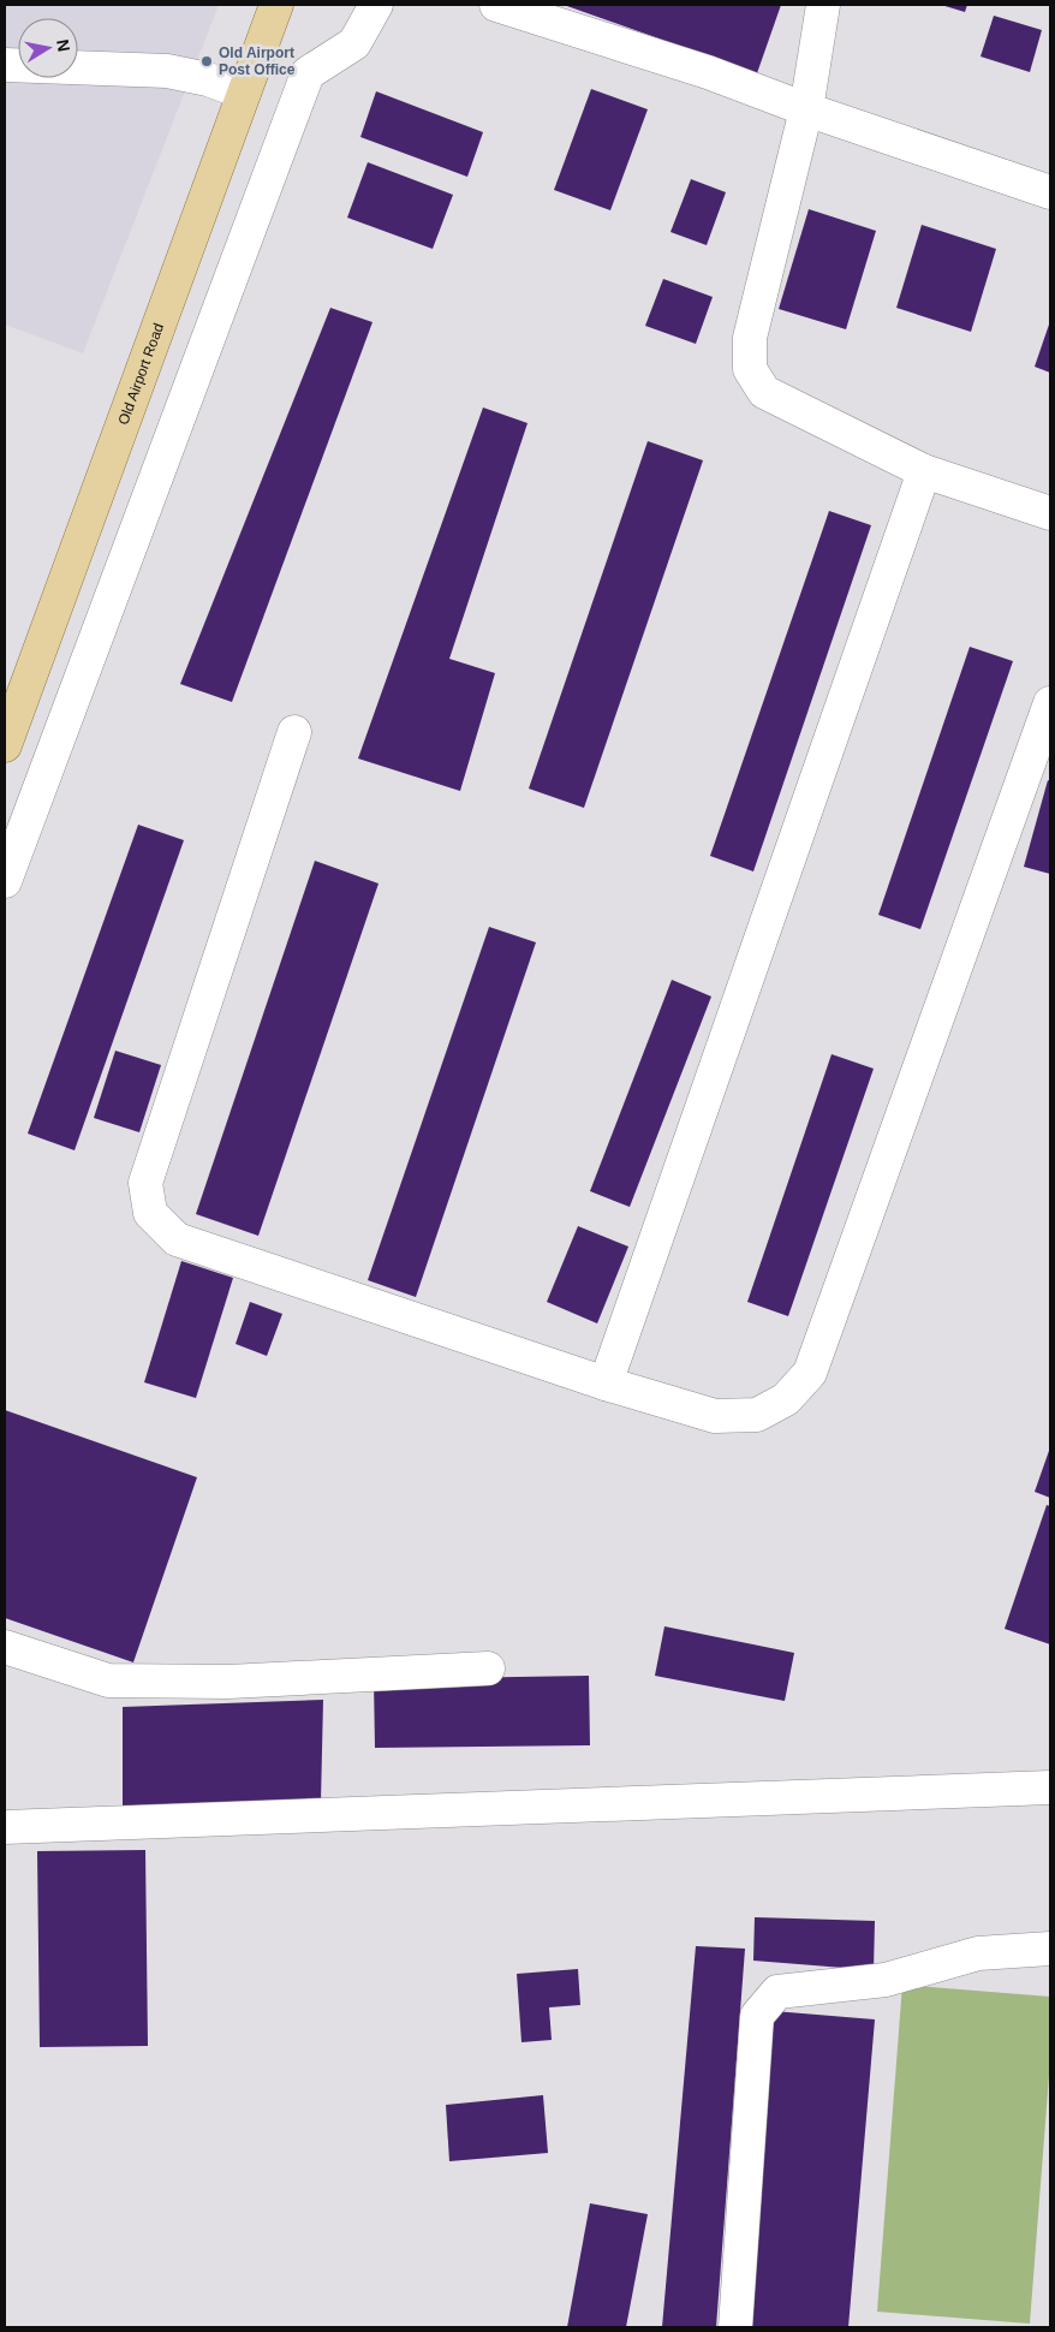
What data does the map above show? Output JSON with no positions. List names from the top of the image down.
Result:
{
  "streets": {
    "main road": ["Old Airport Road"]
  },
  "places": ["Old Airport Post Office"],
  "north": "right"
}
